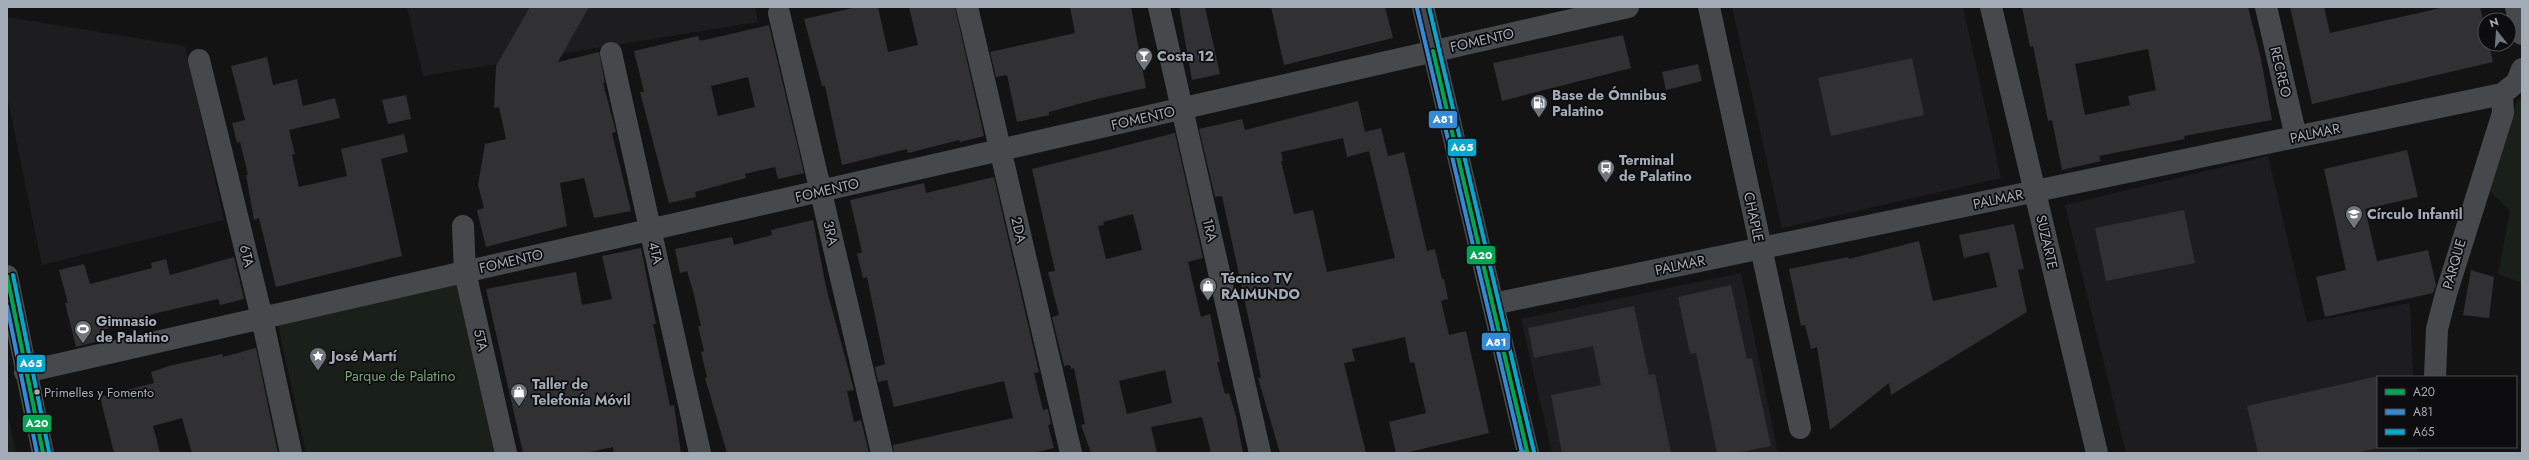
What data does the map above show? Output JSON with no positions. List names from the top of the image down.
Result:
{
  "streets": {
    "street": [
      "FOMENTO",
      "RECREO",
      "PALMAR",
      "CHAPLE",
      "2DA",
      "1RA",
      "3RA",
      "SUZARTE",
      "4TA",
      "6TA",
      "PARQUE",
      "5TA"
    ]
  },
  "crossings": [
    ["FOMENTO", "2DA"],
    ["FOMENTO", "1RA"],
    ["FOMENTO", "3RA"],
    ["FOMENTO", "4TA"],
    ["FOMENTO", "6TA"],
    ["FOMENTO", "5TA"],
    ["RECREO", "PALMAR"],
    ["PALMAR", "CHAPLE"],
    ["PALMAR", "SUZARTE"],
    ["PALMAR", "PARQUE"]
  ],
  "parks": ["Parque de Palatino"],
  "places": {
    "bar": ["Costa 12"],
    "fuel station": ["Base de Ómnibus Palatino"],
    "bus stop": ["Terminal de Palatino"],
    "school or university": ["Círculo Infantil"],
    "shop": ["Técnico TV RAIMUNDO", "Taller de Telefonía Móvil"],
    "sports": ["Gimnasio de Palatino"],
    "place": ["José Martí"],
    "other": ["Primelles y Fomento"]
  },
  "lines": ["transit line A65", "transit line A81", "transit line A20"],
  "legend": ["A20", "A81", "A65"],
  "north": "top"
}
